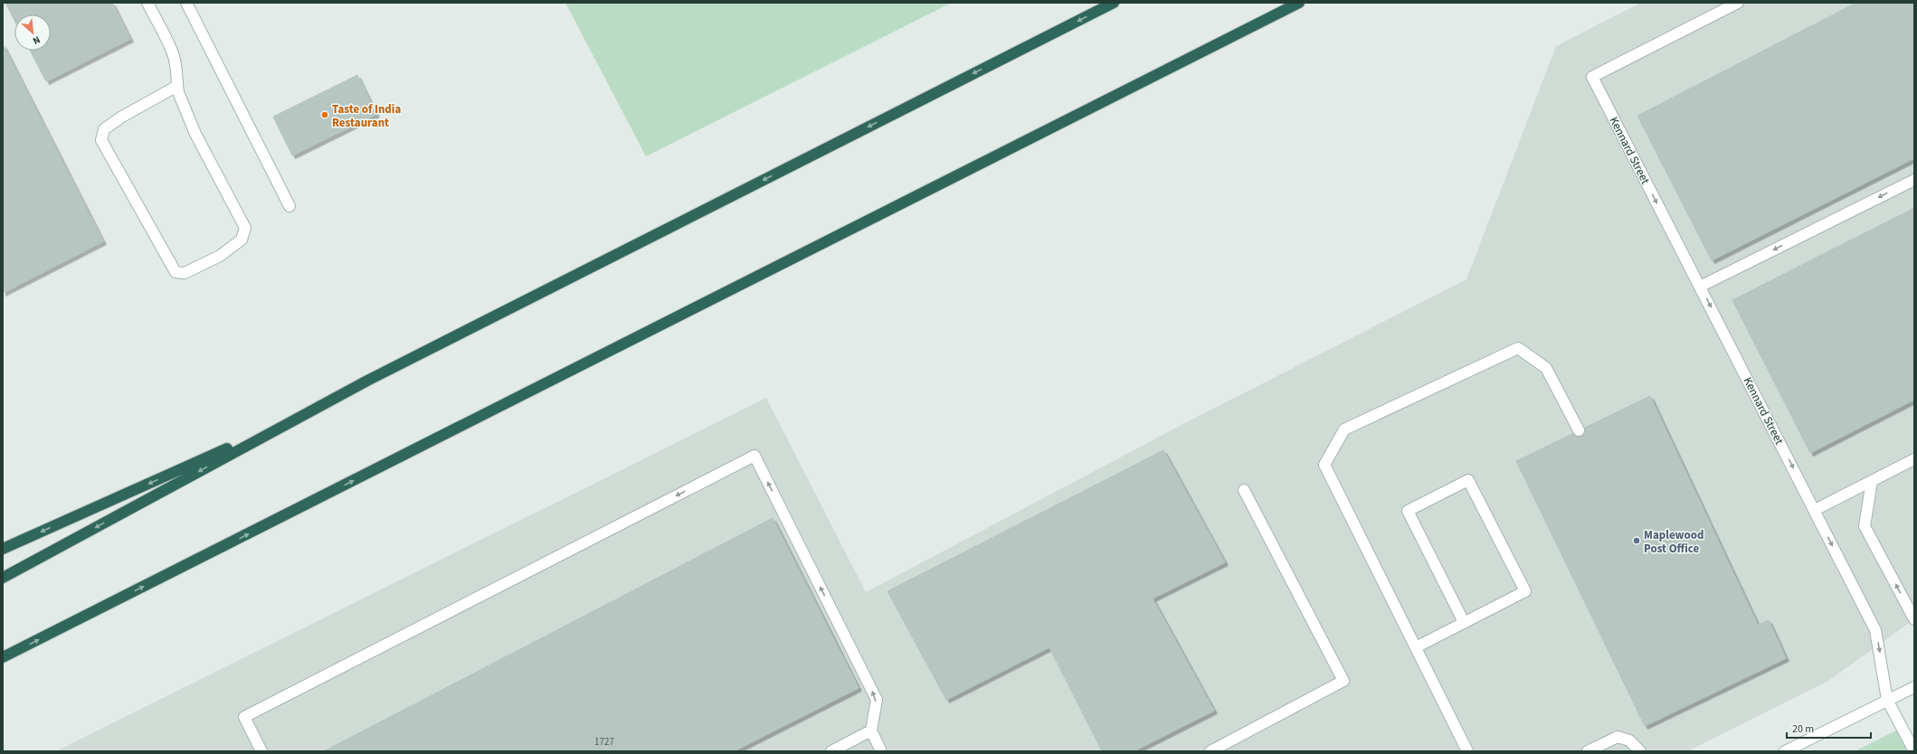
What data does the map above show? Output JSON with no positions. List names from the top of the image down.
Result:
{
  "streets": {
    "street": ["Kennard Street"]
  },
  "one_way": ["Kennard Street"],
  "places": ["Taste of India Restaurant", "Maplewood Post Office"],
  "house_numbers": ["1727"],
  "scale_bar": "20 m",
  "north": "bottom right"
}
